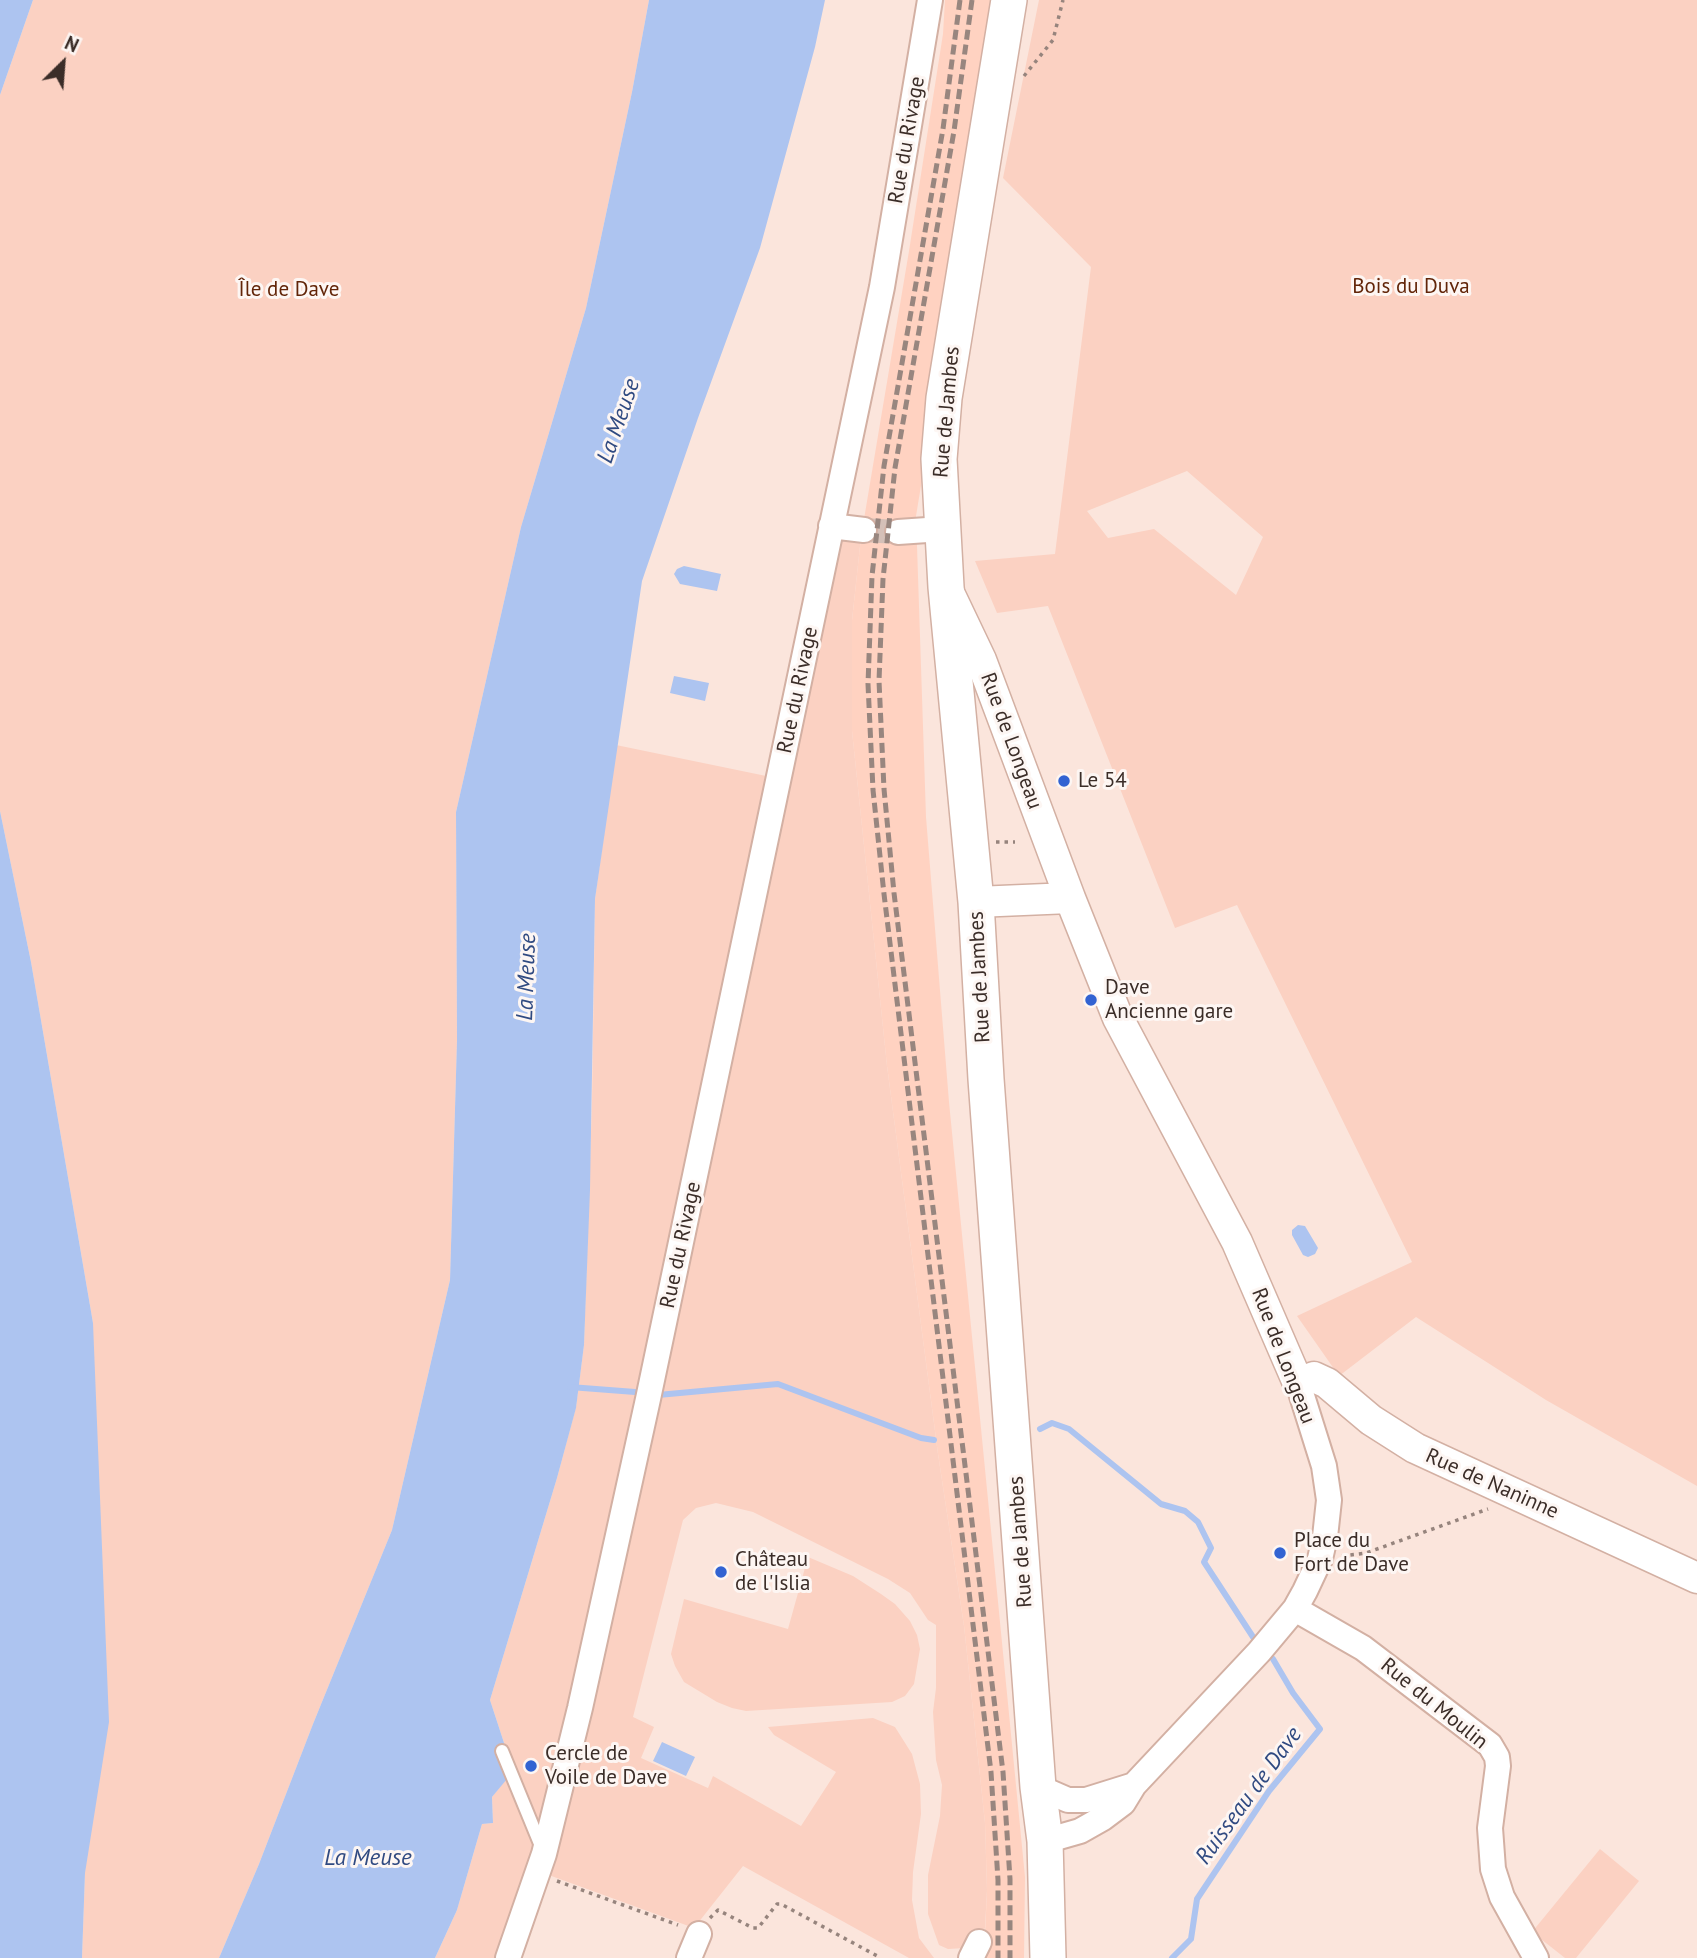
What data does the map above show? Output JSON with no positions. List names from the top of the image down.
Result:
{
  "streets": {
    "main road": ["Rue de Jambes"],
    "street": [
      "Rue du Rivage",
      "Rue de Longeau",
      "Rue de Naninne",
      "Rue du Moulin"
    ]
  },
  "crossings": [
    ["Rue de Jambes", "Rue de Longeau"],
    ["Rue de Longeau", "Rue de Naninne"],
    ["Rue de Longeau", "Rue du Moulin"]
  ],
  "water": ["La Meuse", "Ruisseau de Dave"],
  "parks": ["Bois du Duva", "Île de Dave"],
  "places": [
    "Le 54",
    "Dave Ancienne gare",
    "Place du Fort de Dave",
    "Château de l'Islia",
    "Cercle de Voile de Dave"
  ],
  "north": "top right"
}
